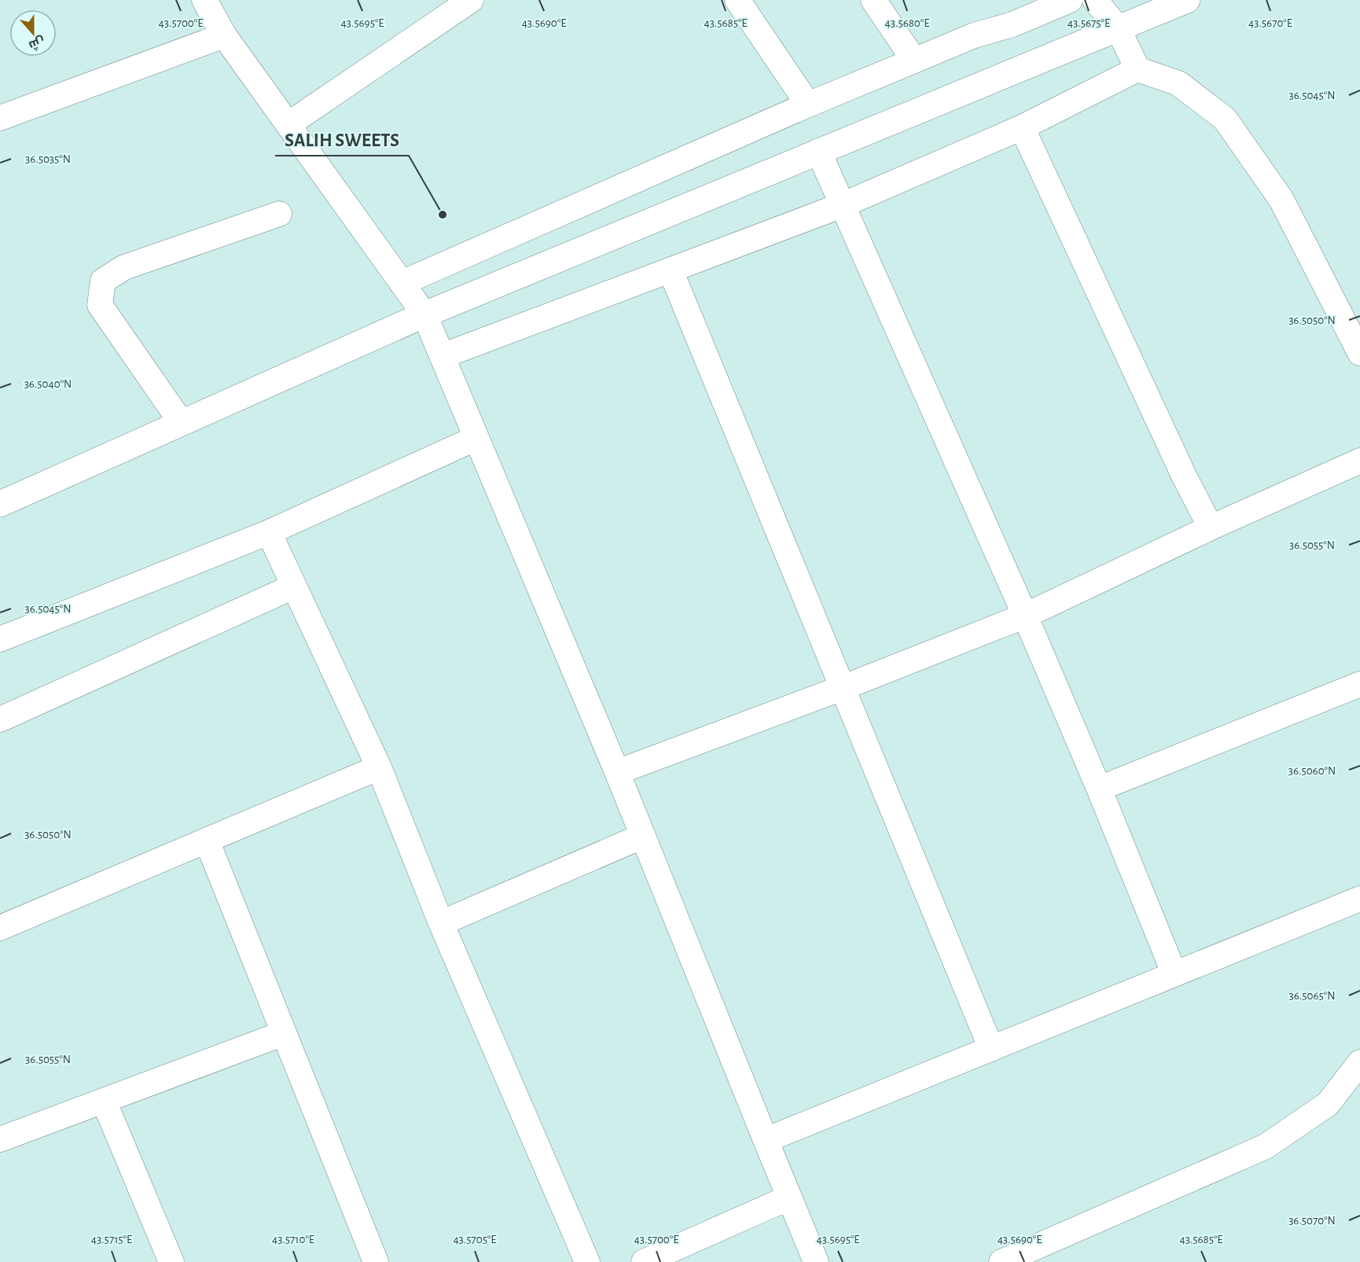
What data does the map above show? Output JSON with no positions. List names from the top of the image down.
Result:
{
  "places": ["SALIH SWEETS"],
  "north": "bottom",
  "coordinates": [
    "43.5700°E",
    "43.5695°E",
    "43.5690°E",
    "43.5685°E",
    "43.5680°E",
    "43.5675°E",
    "43.5670°E",
    "36.5045°N",
    "36.5035°N",
    "36.5050°N",
    "36.5040°N",
    "36.5055°N",
    "36.5060°N",
    "36.5065°N",
    "36.5070°N",
    "43.5715°E",
    "43.5710°E",
    "43.5705°E"
  ]
}
